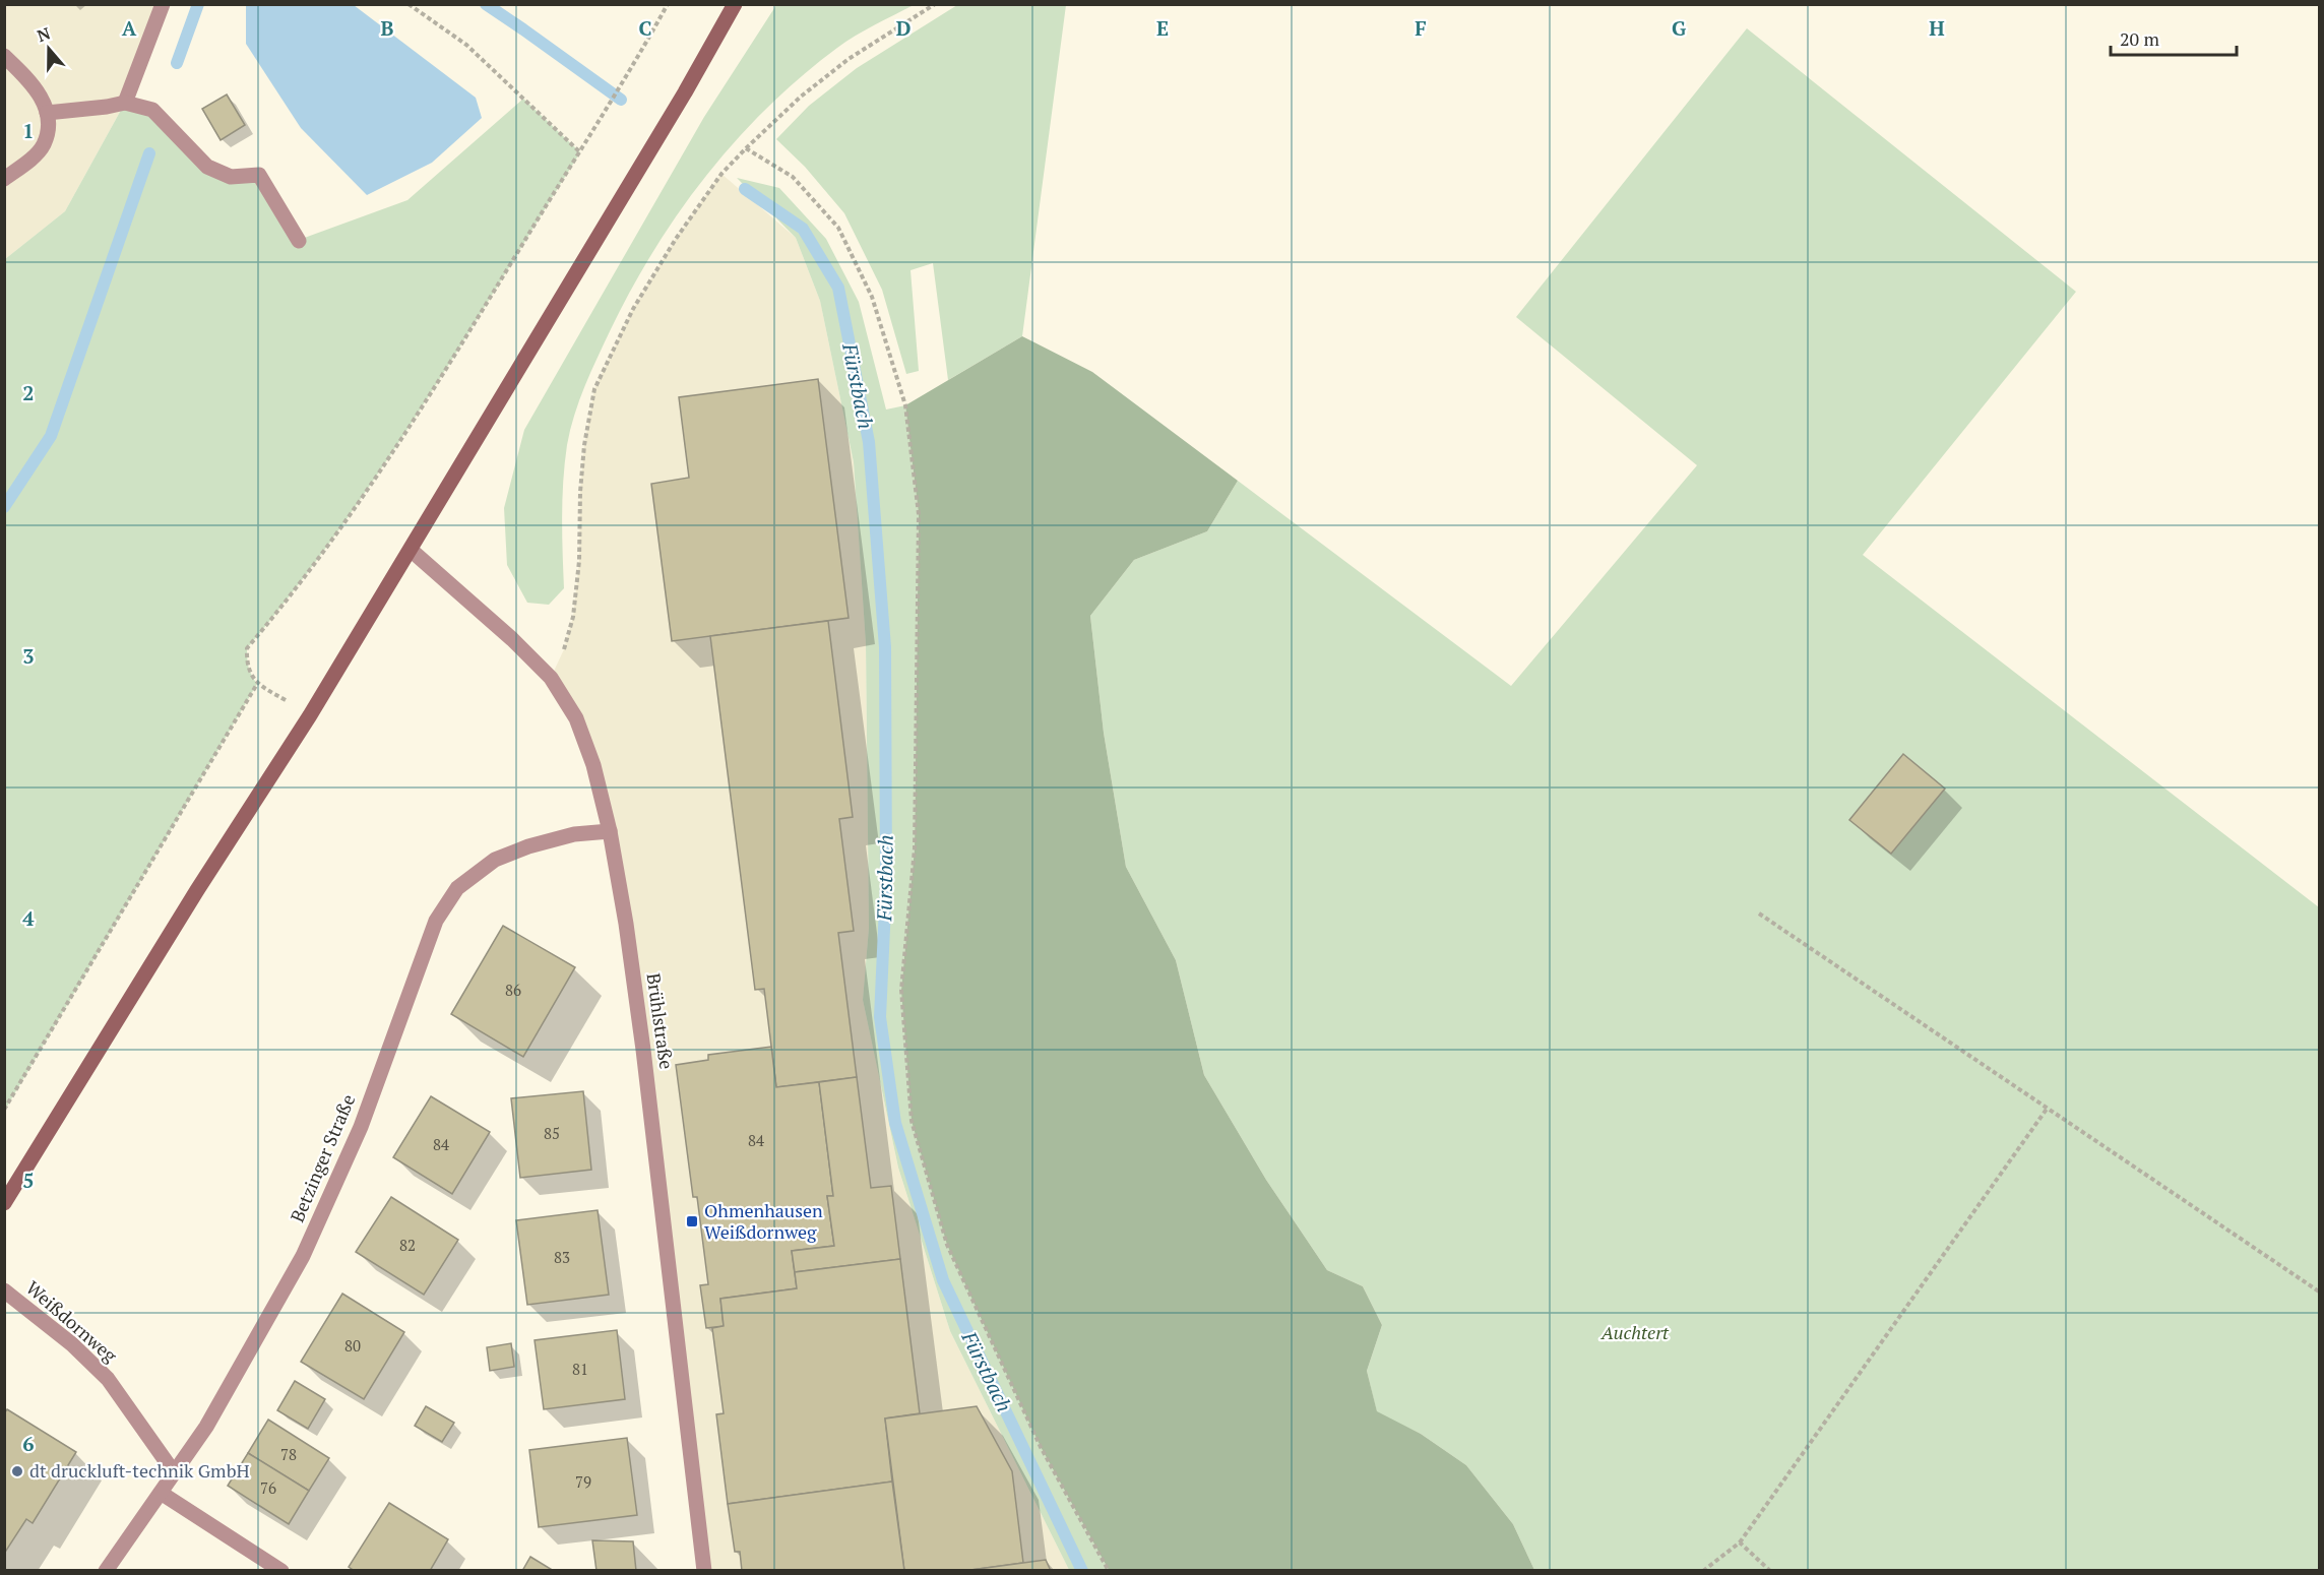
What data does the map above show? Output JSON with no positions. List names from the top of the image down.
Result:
{
  "streets": {
    "street": ["Brühlstraße", "Betzinger Straße", "Weißdornweg"]
  },
  "crossings": [
    ["Brühlstraße", "Betzinger Straße"],
    ["Betzinger Straße", "Weißdornweg"]
  ],
  "water": ["Fürstbach"],
  "parks": ["Auchtert"],
  "places": {
    "transit": ["Ohmenhausen Weißdornweg"],
    "other": ["dt druckluft-technik GmbH"]
  },
  "house_numbers": [
    "86",
    "85",
    "84",
    "84",
    "82",
    "83",
    "80",
    "81",
    "78",
    "79",
    "76"
  ],
  "scale_bar": "20 m",
  "north": "top",
  "grid": {
    "columns": [
      "A",
      "B",
      "C",
      "D",
      "E",
      "F",
      "G",
      "H"
    ],
    "rows": [
      "1",
      "2",
      "3",
      "4",
      "5",
      "6"
    ]
  }
}
